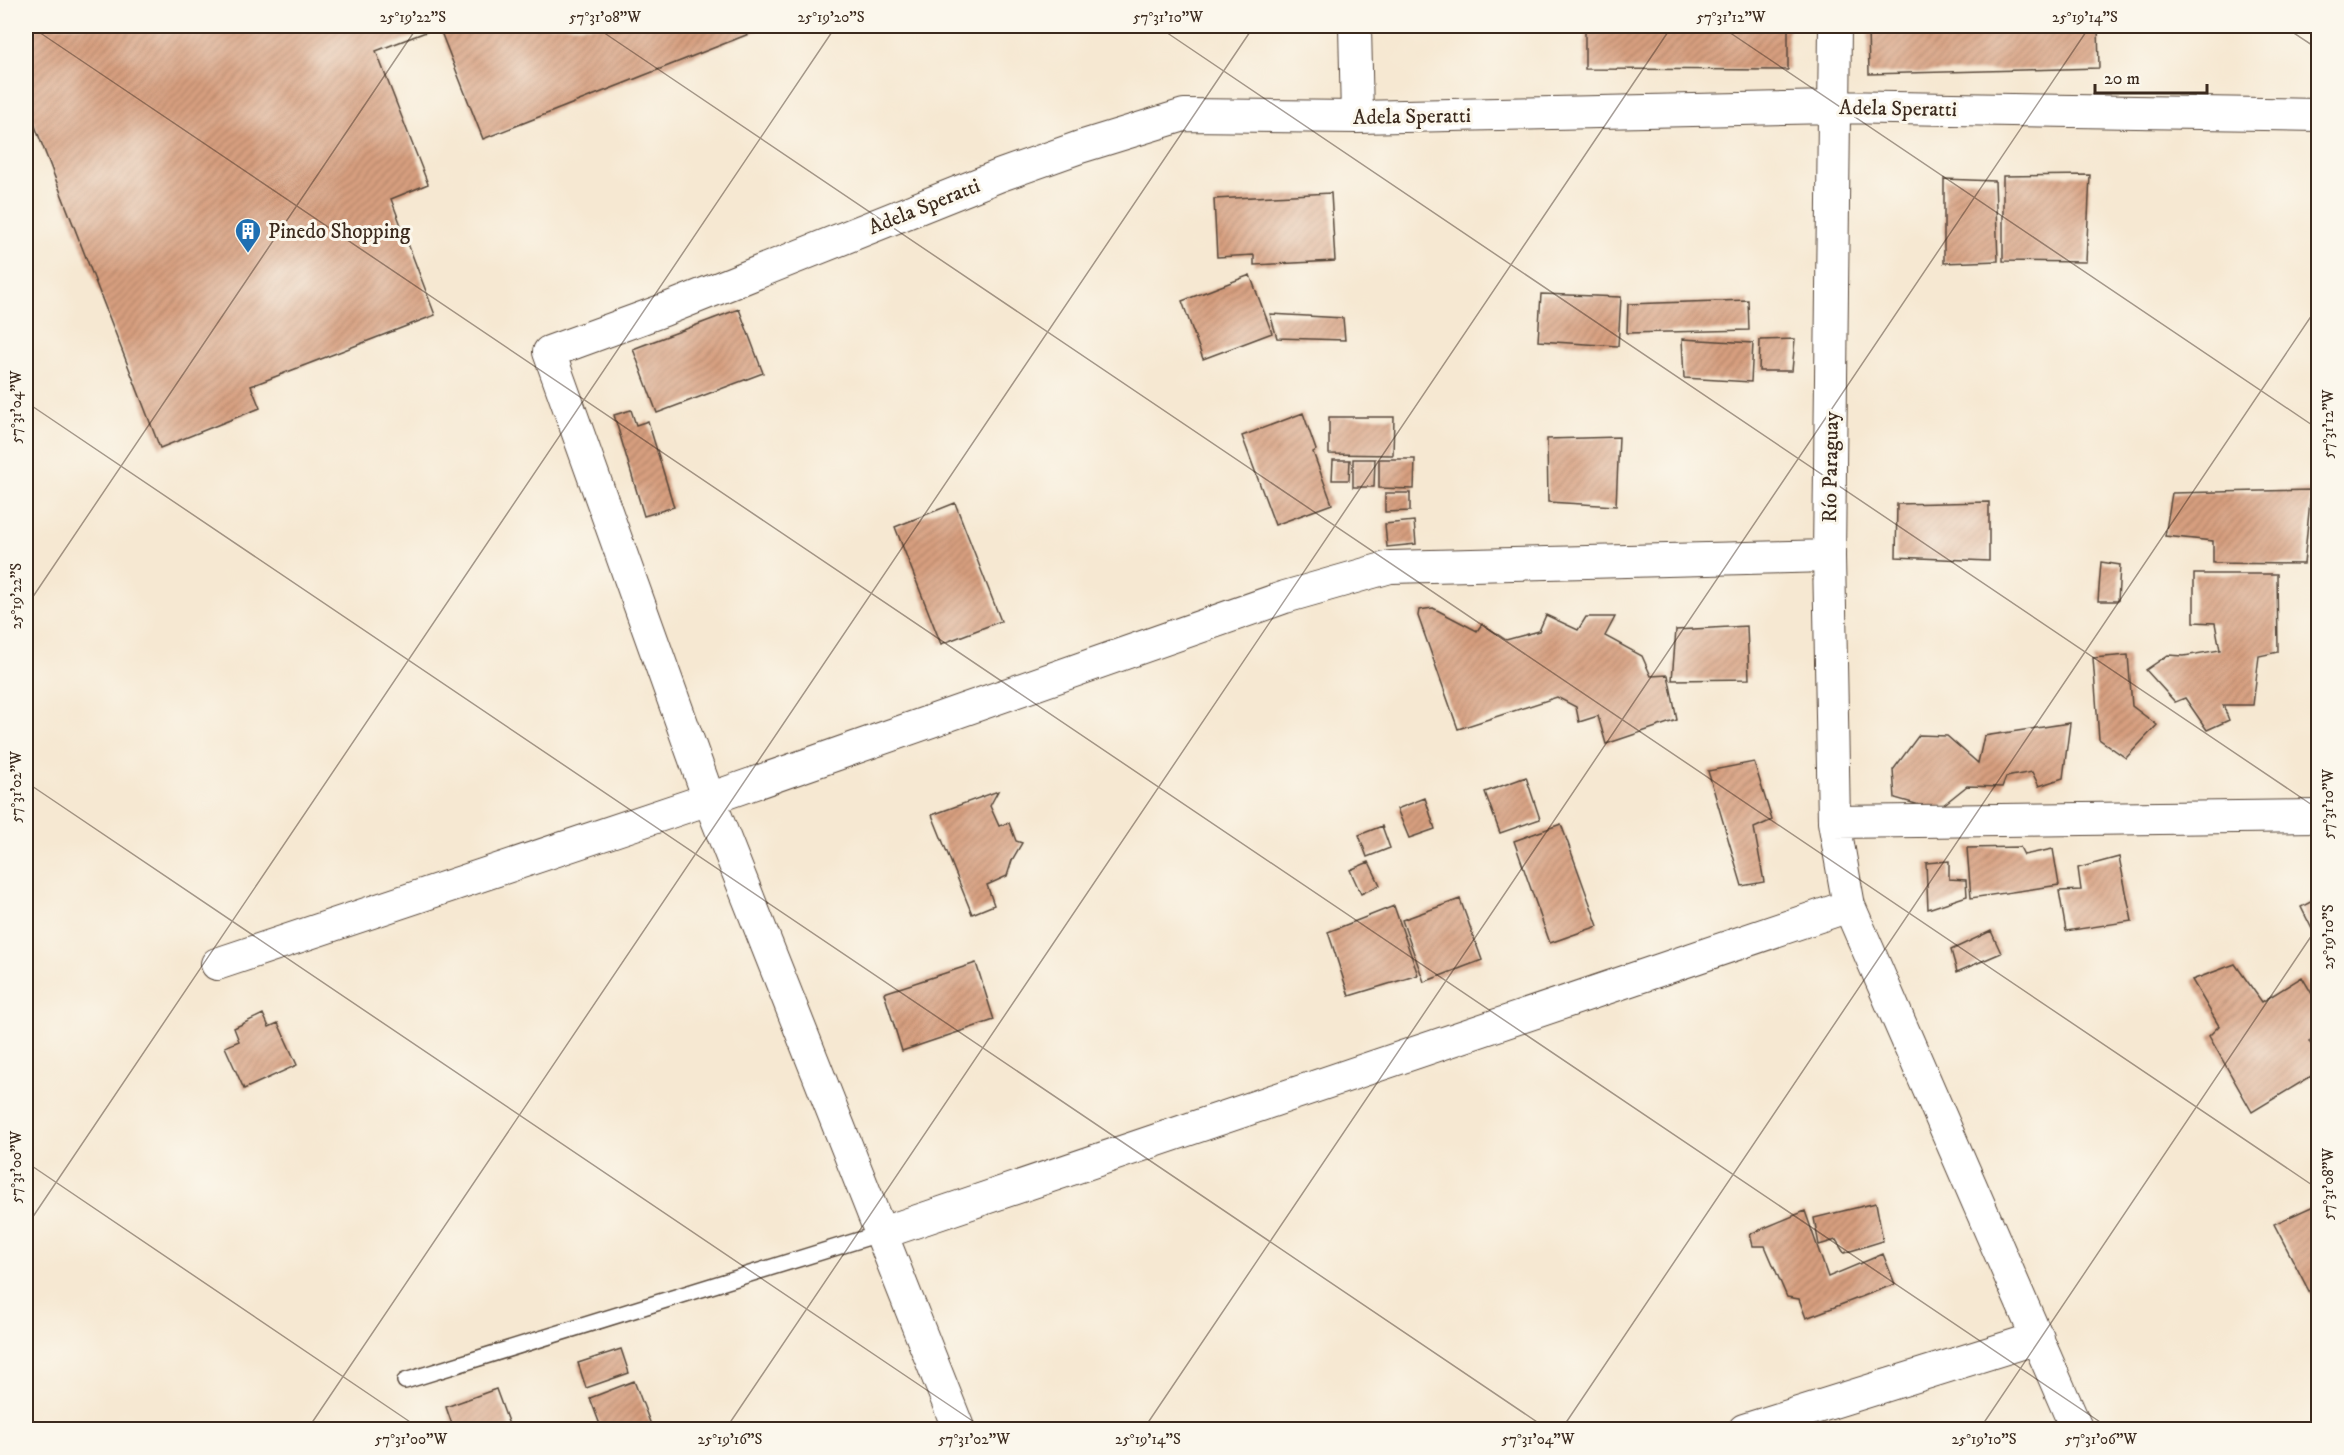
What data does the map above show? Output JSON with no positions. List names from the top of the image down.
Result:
{
  "streets": {
    "street": ["Adela Speratti", "Río Paraguay"]
  },
  "crossings": [
    ["Adela Speratti", "Río Paraguay"]
  ],
  "places": {
    "building": ["Pinedo Shopping"]
  },
  "scale_bar": "20 m",
  "coordinates": [
    "25°19'22\"S",
    "57°31'08\"W",
    "25°19'20\"S",
    "57°31'10\"W",
    "57°31'12\"W",
    "25°19'14\"S",
    "57°31'04\"W",
    "57°31'02\"W",
    "25°19'10\"S",
    "57°31'00\"W",
    "25°19'16\"S",
    "57°31'06\"W"
  ]
}
